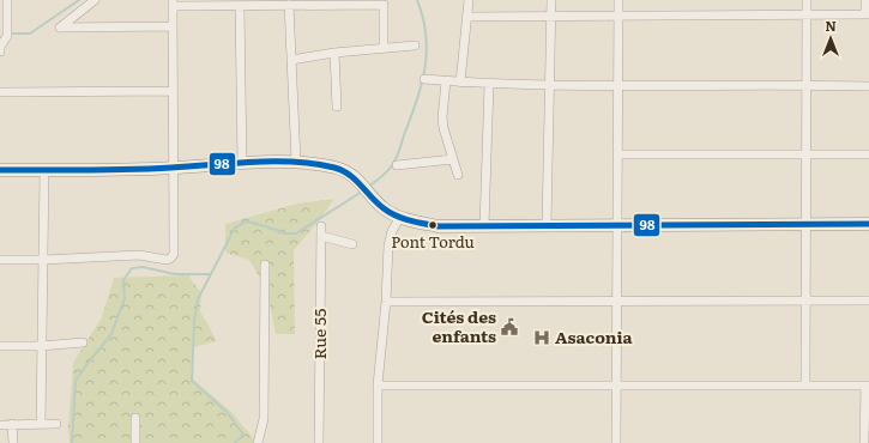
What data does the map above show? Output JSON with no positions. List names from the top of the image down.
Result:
{
  "streets": {
    "street": ["Rue 55"]
  },
  "places": {
    "other": ["Pont Tordu"],
    "public building": ["Cités des enfants"],
    "hospital": ["Asaconia"]
  },
  "lines": ["transit line 98"],
  "north": "top"
}
